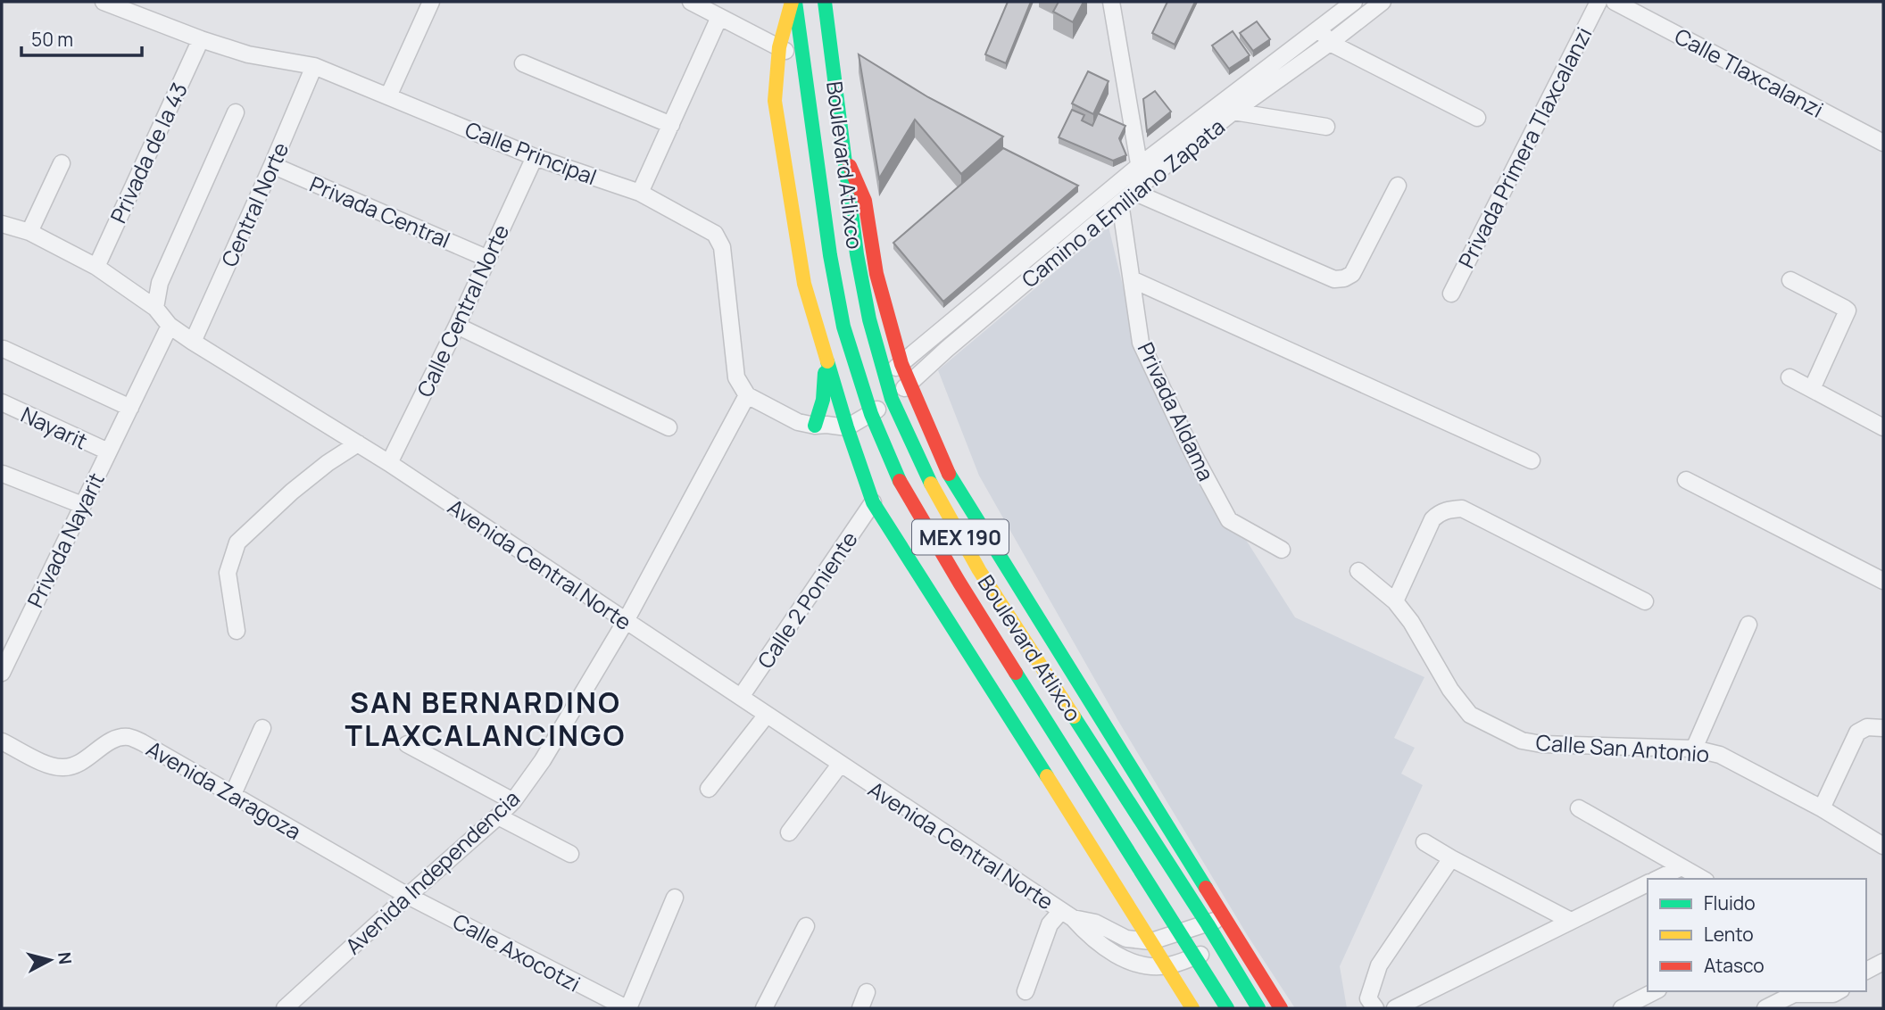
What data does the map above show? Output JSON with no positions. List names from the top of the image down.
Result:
{
  "streets": {
    "main road": ["Boulevard Atlixco", "MEX 190"],
    "street": [
      "Calle Tlaxcalanzi",
      "Privada Primera Tlaxcalanzi",
      "Privada de la 43",
      "Calle Principal",
      "Camino a Emiliano Zapata",
      "Central Norte",
      "Privada Central",
      "Calle Central Norte",
      "Privada Aldama",
      "Nayarit",
      "Privada Nayarit",
      "Avenida Central Norte",
      "Calle 2 Poniente",
      "Calle San Antonio",
      "Avenida Zaragoza",
      "Avenida Independencia",
      "Calle Axocotzi"
    ]
  },
  "crossings": [
    ["Privada de la 43", "Calle Principal"],
    ["Privada de la 43", "Avenida Central Norte"],
    ["Calle Principal", "Central Norte"],
    ["Calle Principal", "Calle Central Norte"],
    ["Calle Principal", "Avenida Independencia"],
    ["Boulevard Atlixco", "Camino a Emiliano Zapata"],
    ["Boulevard Atlixco", "Avenida Central Norte"],
    ["Camino a Emiliano Zapata", "Privada Aldama"],
    ["Camino a Emiliano Zapata", "MEX 190"],
    ["Central Norte", "Privada Central"],
    ["Central Norte", "Avenida Central Norte"],
    ["Privada Central", "Calle Central Norte"],
    ["Calle Central Norte", "Avenida Central Norte"],
    ["Nayarit", "Privada Nayarit"],
    ["MEX 190", "Avenida Central Norte"],
    ["Privada Nayarit", "Avenida Central Norte"],
    ["Avenida Central Norte", "Calle 2 Poniente"],
    ["Avenida Central Norte", "Avenida Independencia"],
    ["Avenida Zaragoza", "Avenida Independencia"],
    ["Avenida Zaragoza", "Calle Axocotzi"],
    ["Avenida Independencia", "Calle Axocotzi"]
  ],
  "districts": ["SAN BERNARDINO TLAXCALANCINGO"],
  "legend": ["Fluido", "Lento", "Atasco"],
  "scale_bar": "50 m",
  "north": "right"
}
